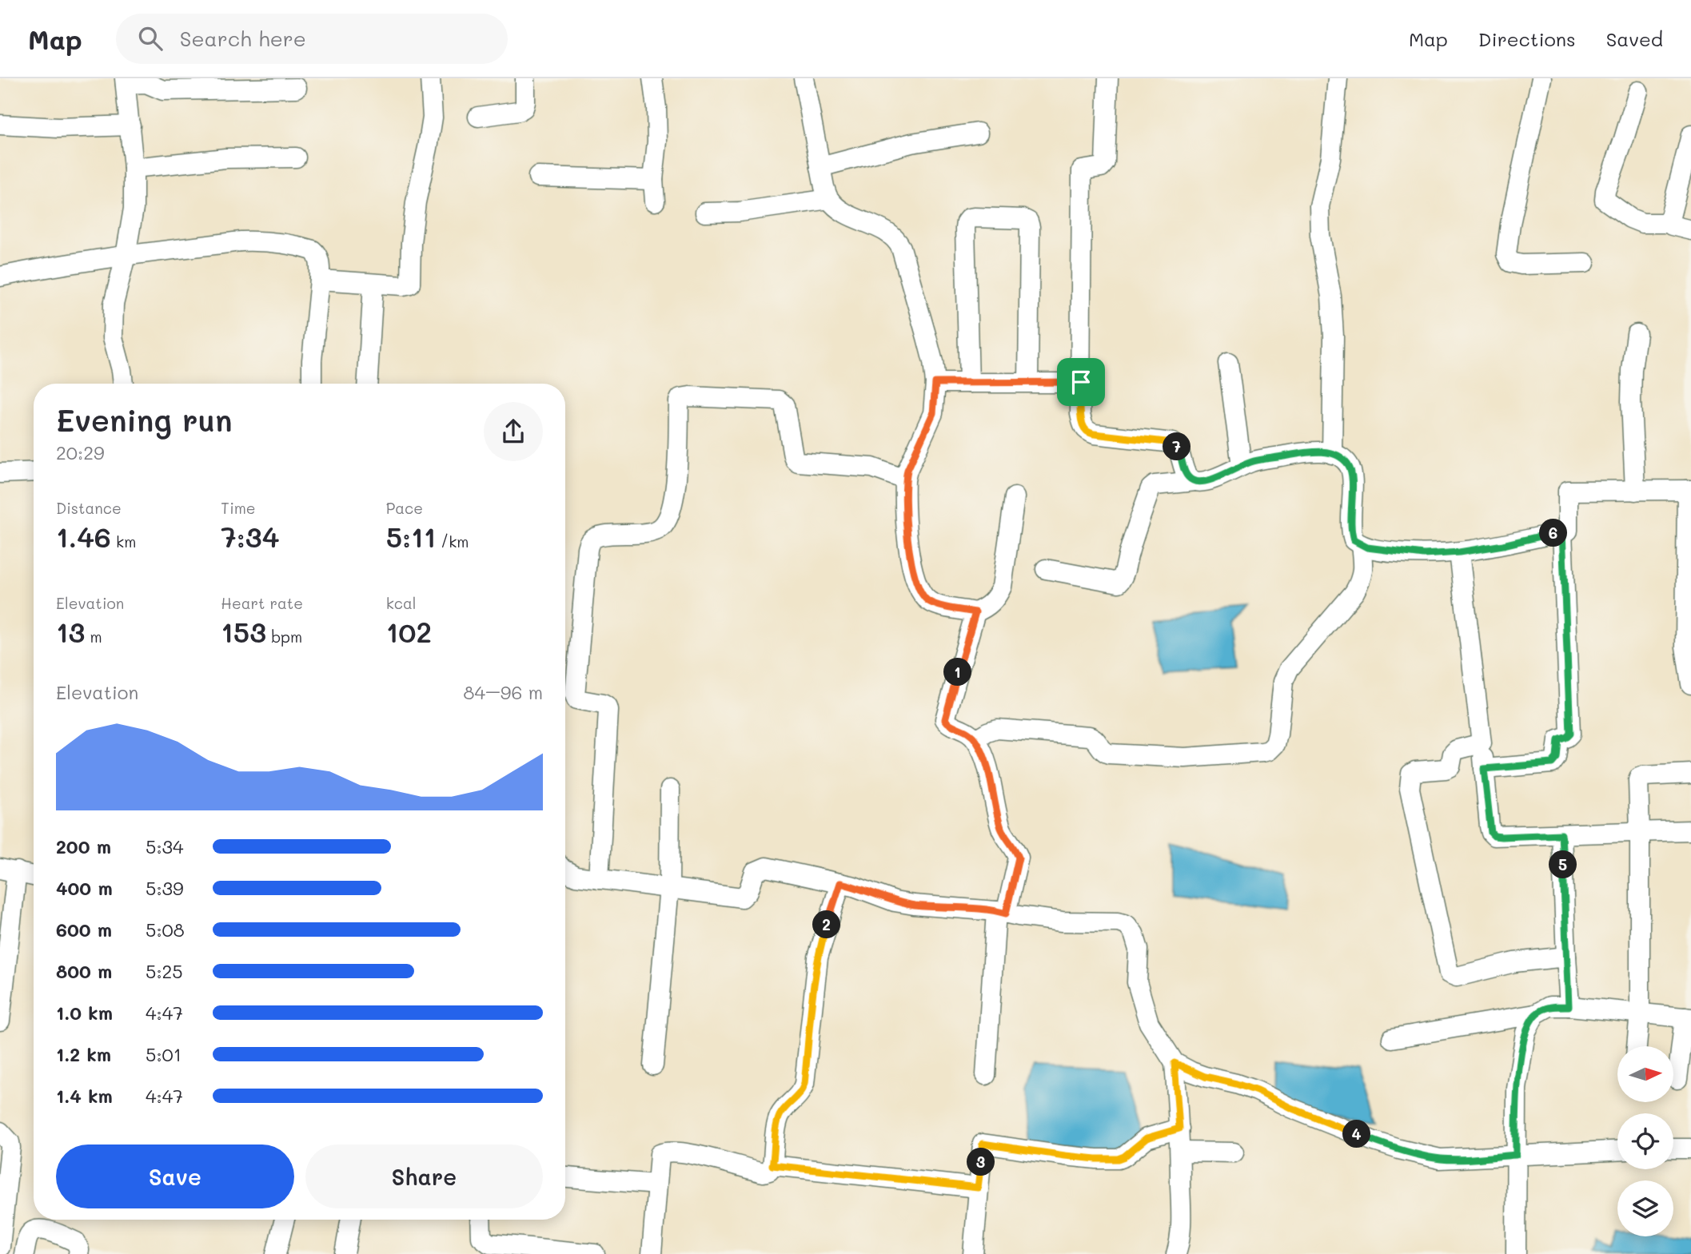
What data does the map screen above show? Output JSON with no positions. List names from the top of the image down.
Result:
{
  "north": "right",
  "page": {
    "header": "Map",
    "search": "Search here",
    "nav": ["Map", "Directions", "Saved"],
    "heading": ["Evening run", "20:29"],
    "pins": [
      "7",
      "6",
      "1",
      "5",
      "2",
      "4",
      "3"
    ],
    "stats": [
      ["Distance", "1.46 km"],
      ["Time", "7:34"],
      ["Pace", "5:11 /km"],
      ["Elevation", "13 m"],
      ["Heart rate", "153 bpm"],
      ["kcal", "102"]
    ],
    "chart": ["Elevation", "84–96 m"],
    "list": [
      {
        "name": "200 m",
        "note": "5:34"
      },
      {
        "name": "400 m",
        "note": "5:39"
      },
      {
        "name": "600 m",
        "note": "5:08"
      },
      {
        "name": "800 m",
        "note": "5:25"
      },
      {
        "name": "1.0 km",
        "note": "4:47"
      },
      {
        "name": "1.2 km",
        "note": "5:01"
      },
      {
        "name": "1.4 km",
        "note": "4:47"
      }
    ],
    "buttons": ["Save", "Share"]
  }
}
